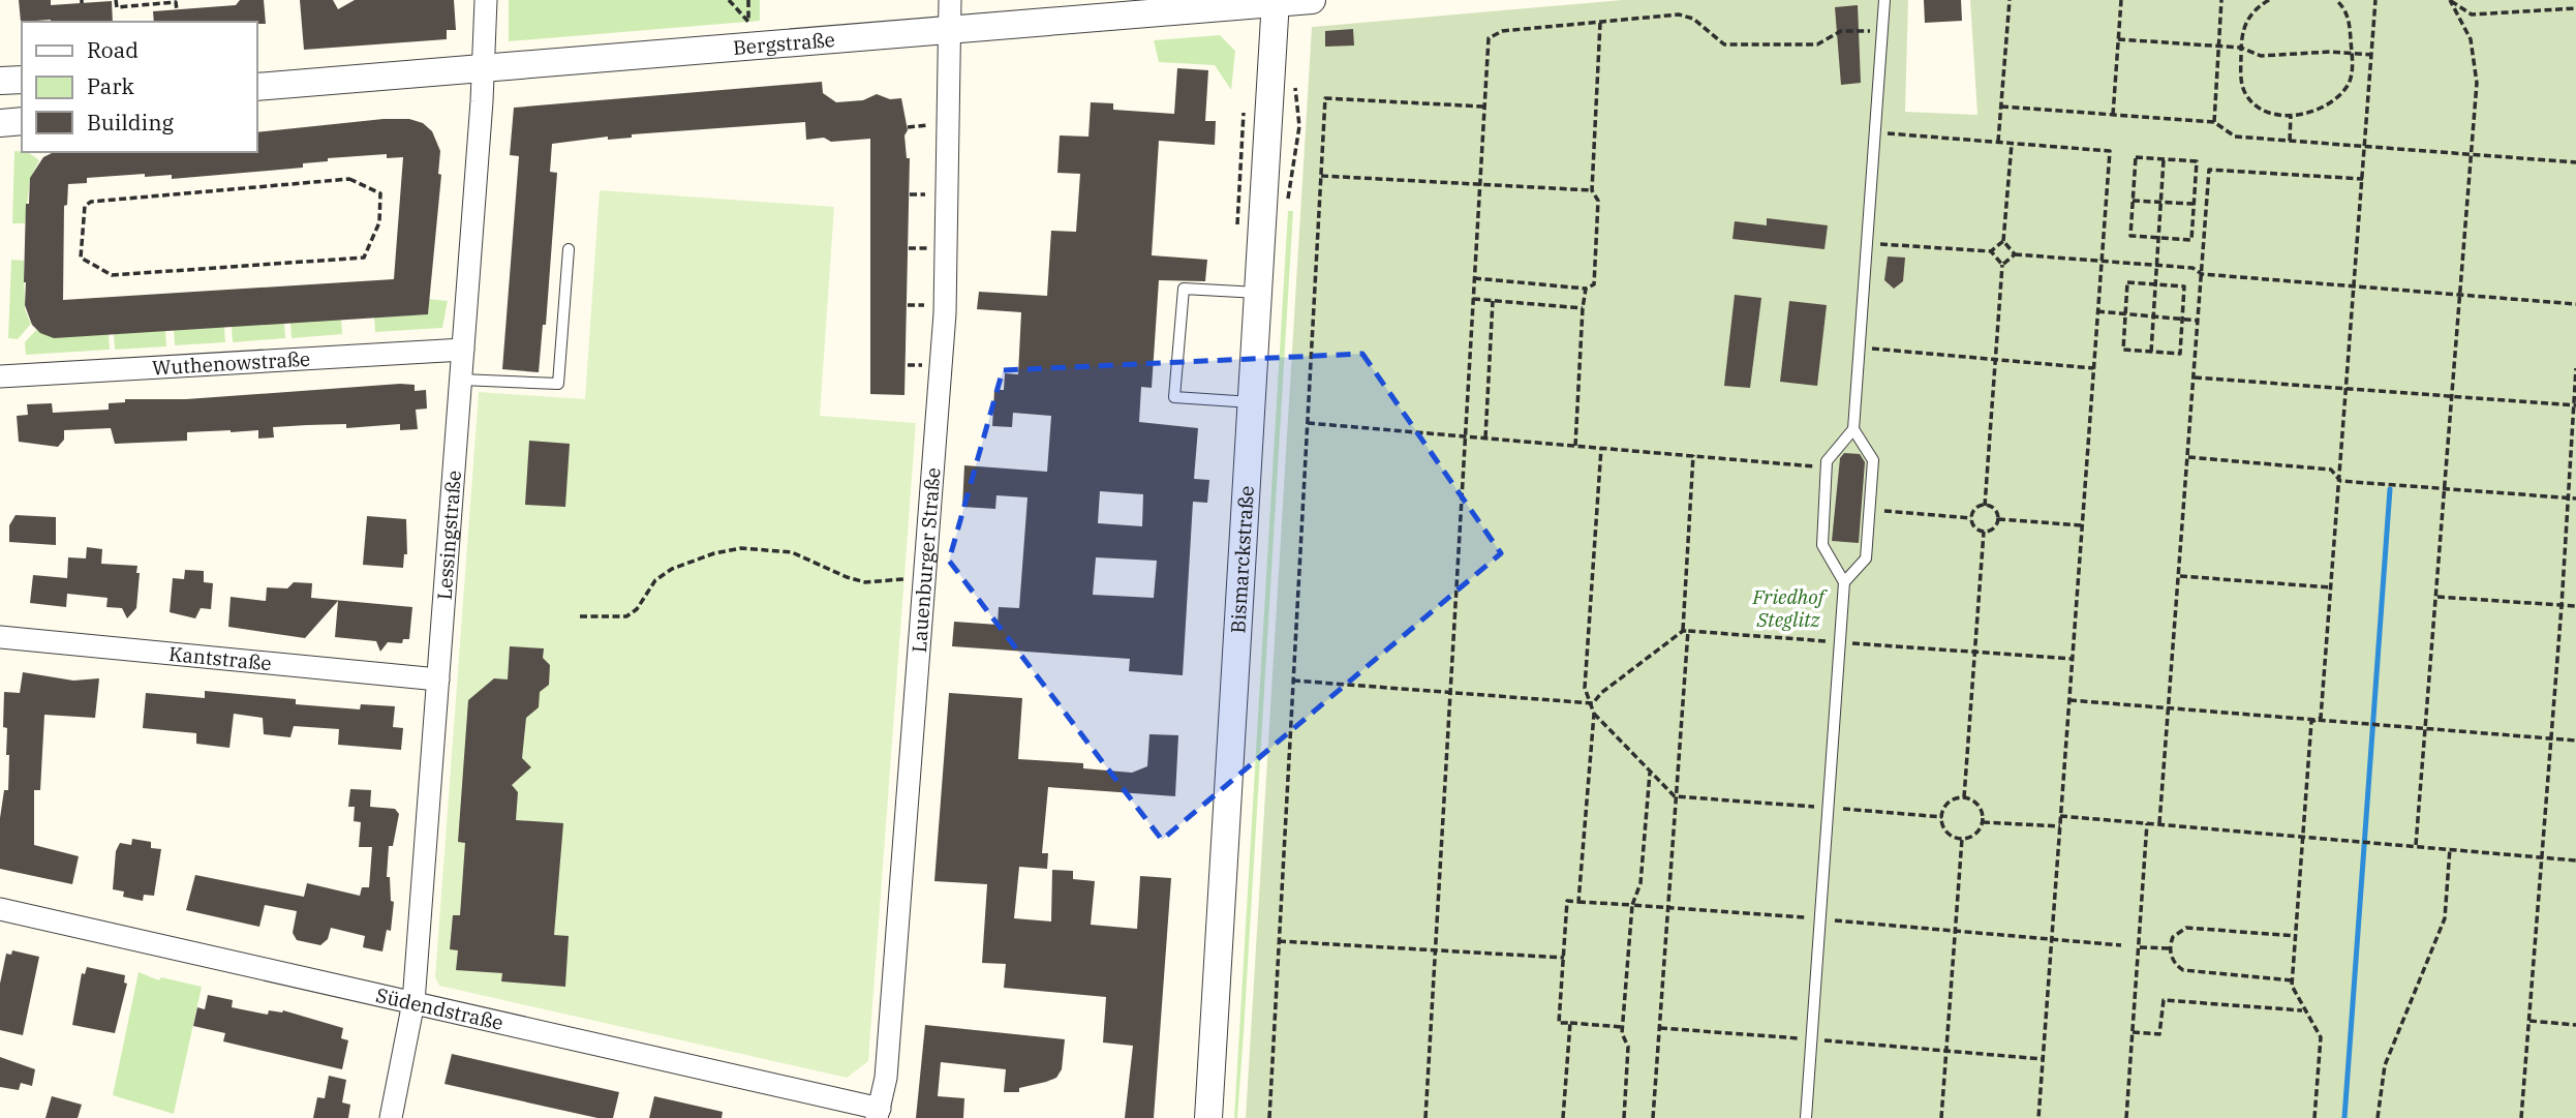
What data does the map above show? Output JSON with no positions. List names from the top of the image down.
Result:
{
  "streets": {
    "street": [
      "Bergstraße",
      "Wuthenowstraße",
      "Lessingstraße",
      "Lauenburger Straße",
      "Bismarckstraße",
      "Kantstraße",
      "Südendstraße"
    ]
  },
  "crossings": [
    ["Bergstraße", "Lessingstraße"],
    ["Bergstraße", "Lauenburger Straße"],
    ["Bergstraße", "Bismarckstraße"],
    ["Wuthenowstraße", "Lessingstraße"],
    ["Lessingstraße", "Kantstraße"],
    ["Lessingstraße", "Südendstraße"],
    ["Lauenburger Straße", "Südendstraße"]
  ],
  "parks": ["Friedhof Steglitz"],
  "legend": ["Road", "Park", "Building"]
}
